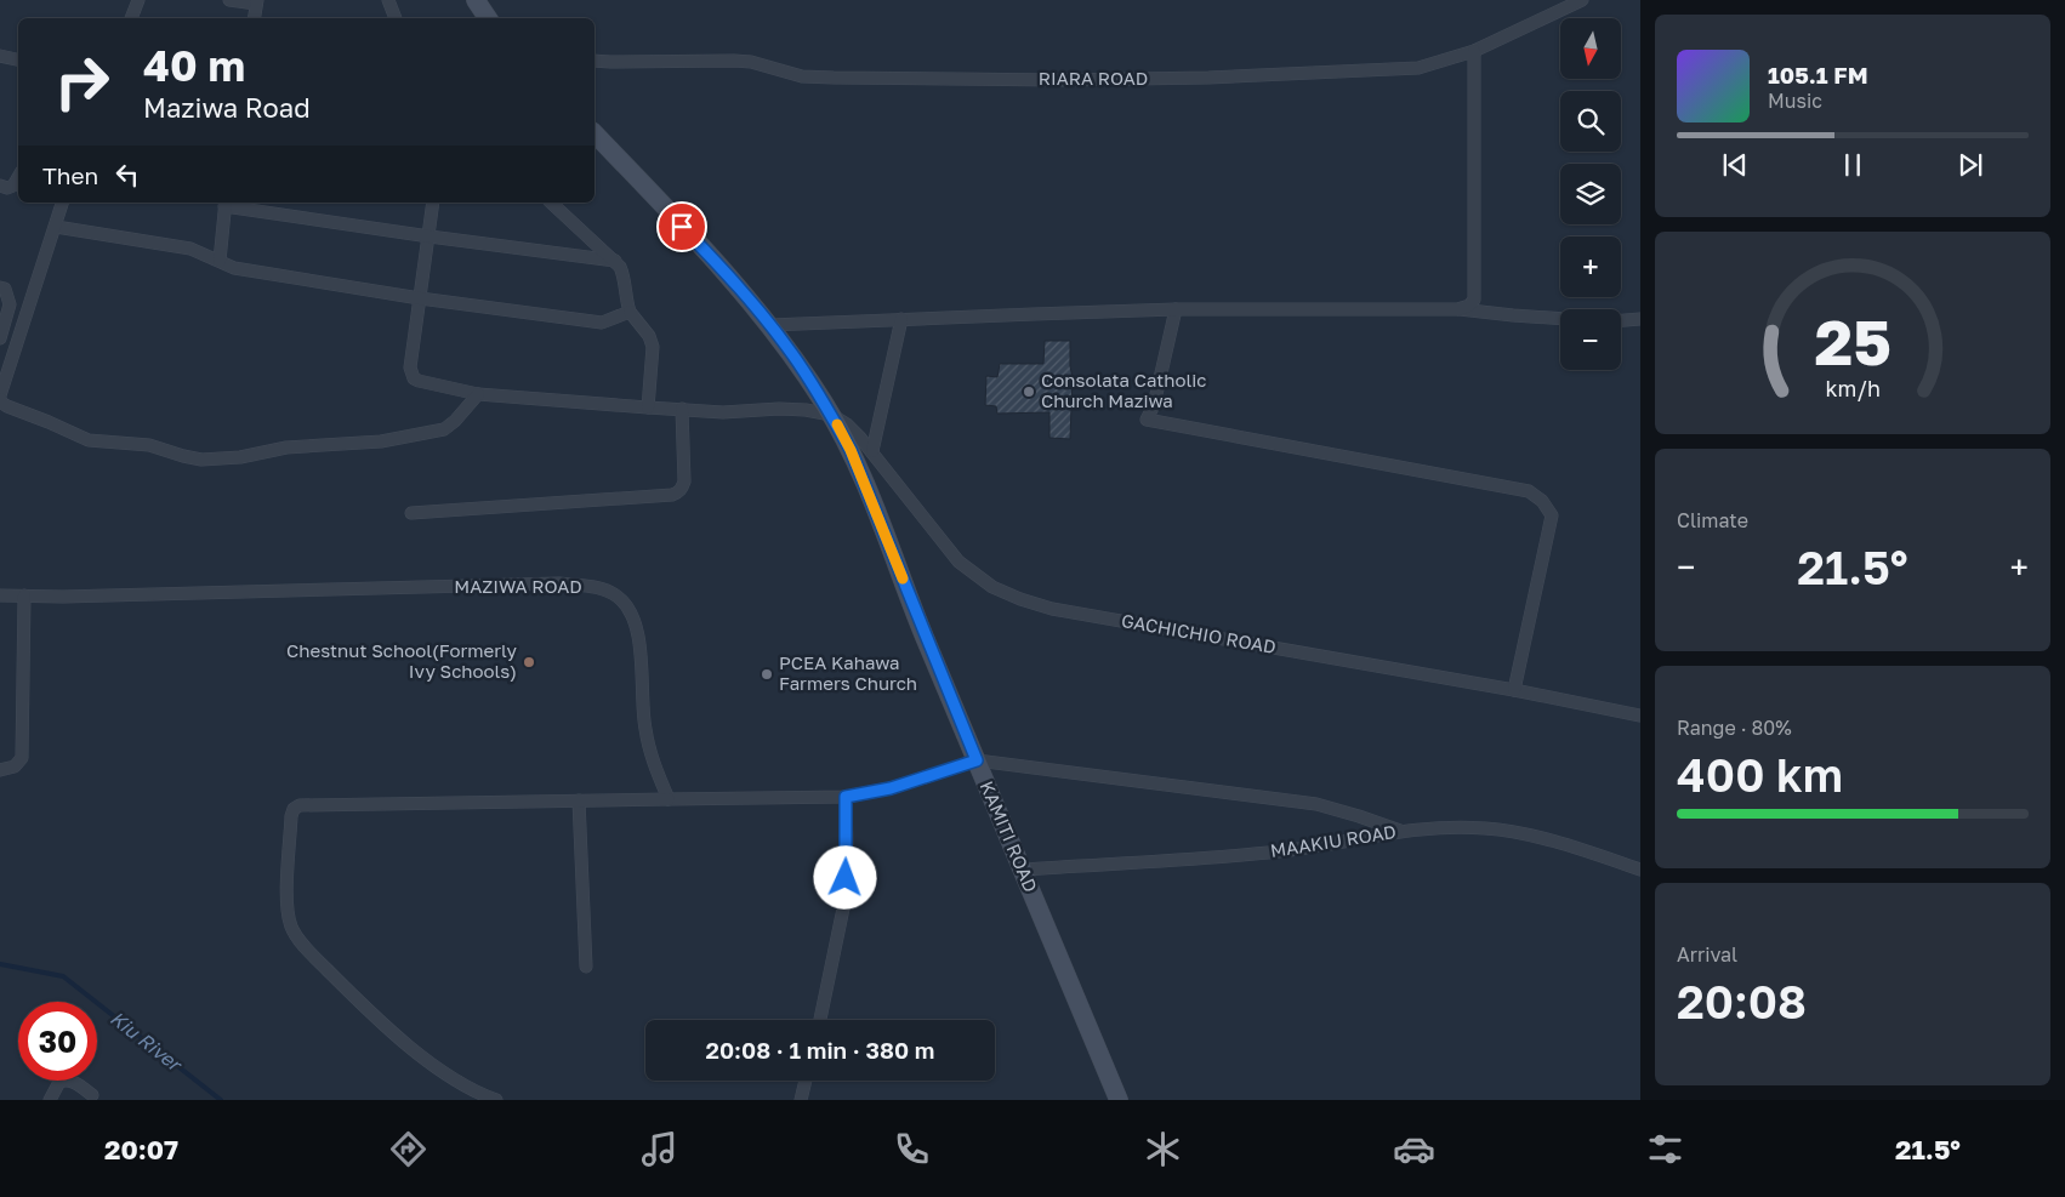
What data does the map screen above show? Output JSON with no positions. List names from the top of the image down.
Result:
{
  "streets": {
    "main road": ["KAMITI ROAD"],
    "street": [
      "RIARA ROAD",
      "MAZIWA ROAD",
      "GACHICHIO ROAD",
      "MAAKIU ROAD"
    ]
  },
  "crossings": [
    ["GACHICHIO ROAD", "KAMITI ROAD"],
    ["KAMITI ROAD", "MAAKIU ROAD"]
  ],
  "water": ["Kiu River"],
  "places": ["Consolata Catholic Church Maziwa", "Chestnut School(Formerly Ivy Schools)", "PCEA Kahawa Farmers Church"],
  "north": "bottom",
  "page": {
    "map_buttons": ["+", "−"],
    "turn": ["40 m", "Maziwa Road"],
    "song": ["105.1 FM", "Music"],
    "then": "Then",
    "tile": [
      "Climate",
      ["Range · 80%", "400 km"],
      ["Arrival", "20:08"]
    ],
    "heat": ["−", "21.5°", "+"],
    "limit": "30",
    "trip": "20:08 · 1 min · 380 m",
    "tabs": ["20:07", "21.5°"],
    "gauge": ["25", "km/h"]
  }
}
